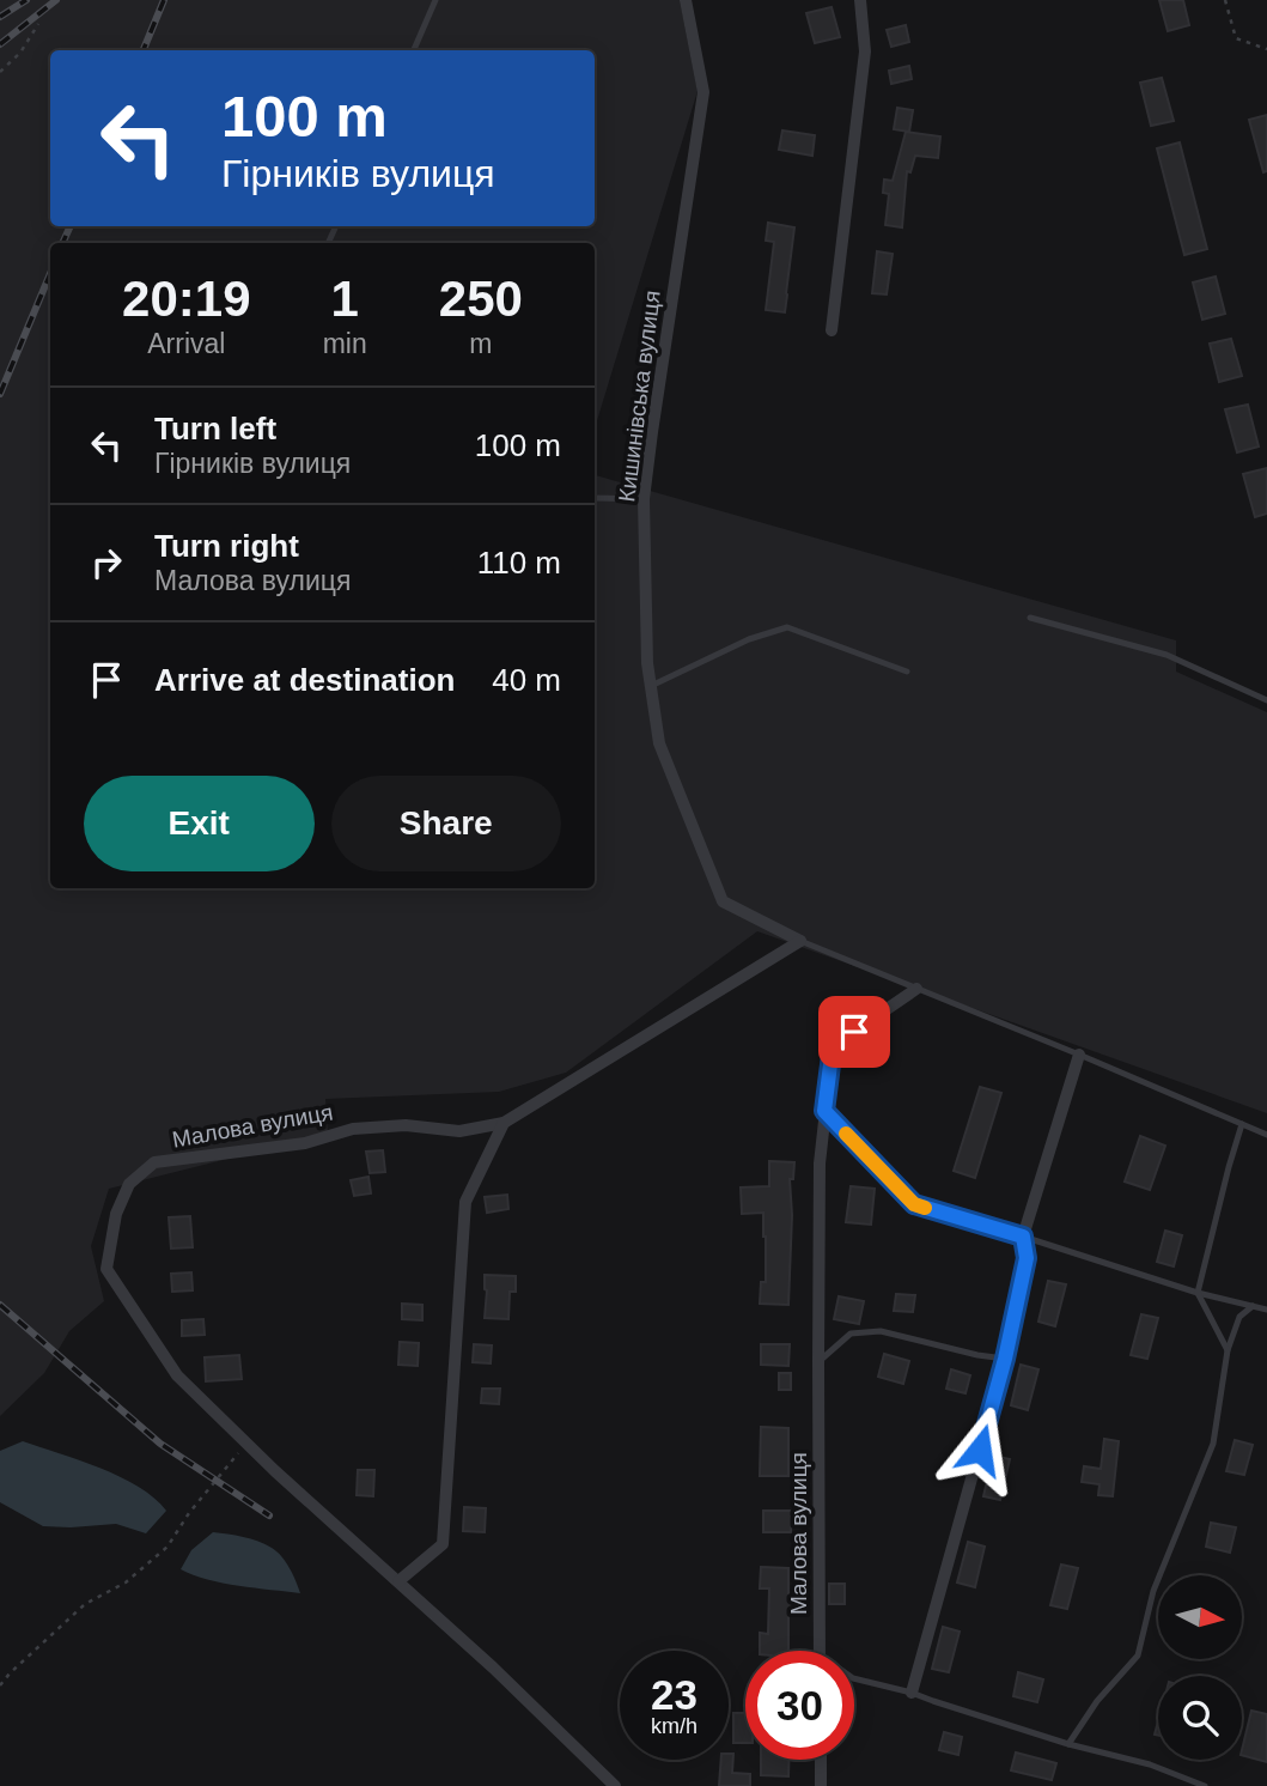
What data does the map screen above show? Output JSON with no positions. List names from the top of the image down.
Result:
{
  "streets": {
    "street": ["Кишинівська вулиця", "Малова вулиця"]
  },
  "crossings": [
    ["Кишинівська вулиця", "Малова вулиця"]
  ],
  "north": "right",
  "page": {
    "turn": ["100 m", "Гірників вулиця"],
    "eta": [
      "20:19",
      "Arrival",
      "1",
      "min",
      "250",
      "m"
    ],
    "list": [
      {
        "name": "Turn left",
        "note": "Гірників вулиця",
        "value": "100 m"
      },
      {
        "name": "Turn right",
        "note": "Малова вулиця",
        "value": "110 m"
      },
      {
        "name": "Arrive at destination",
        "value": "40 m"
      }
    ],
    "buttons": ["Exit", "Share"],
    "speed": "23 km/h",
    "limit": "30"
  }
}
